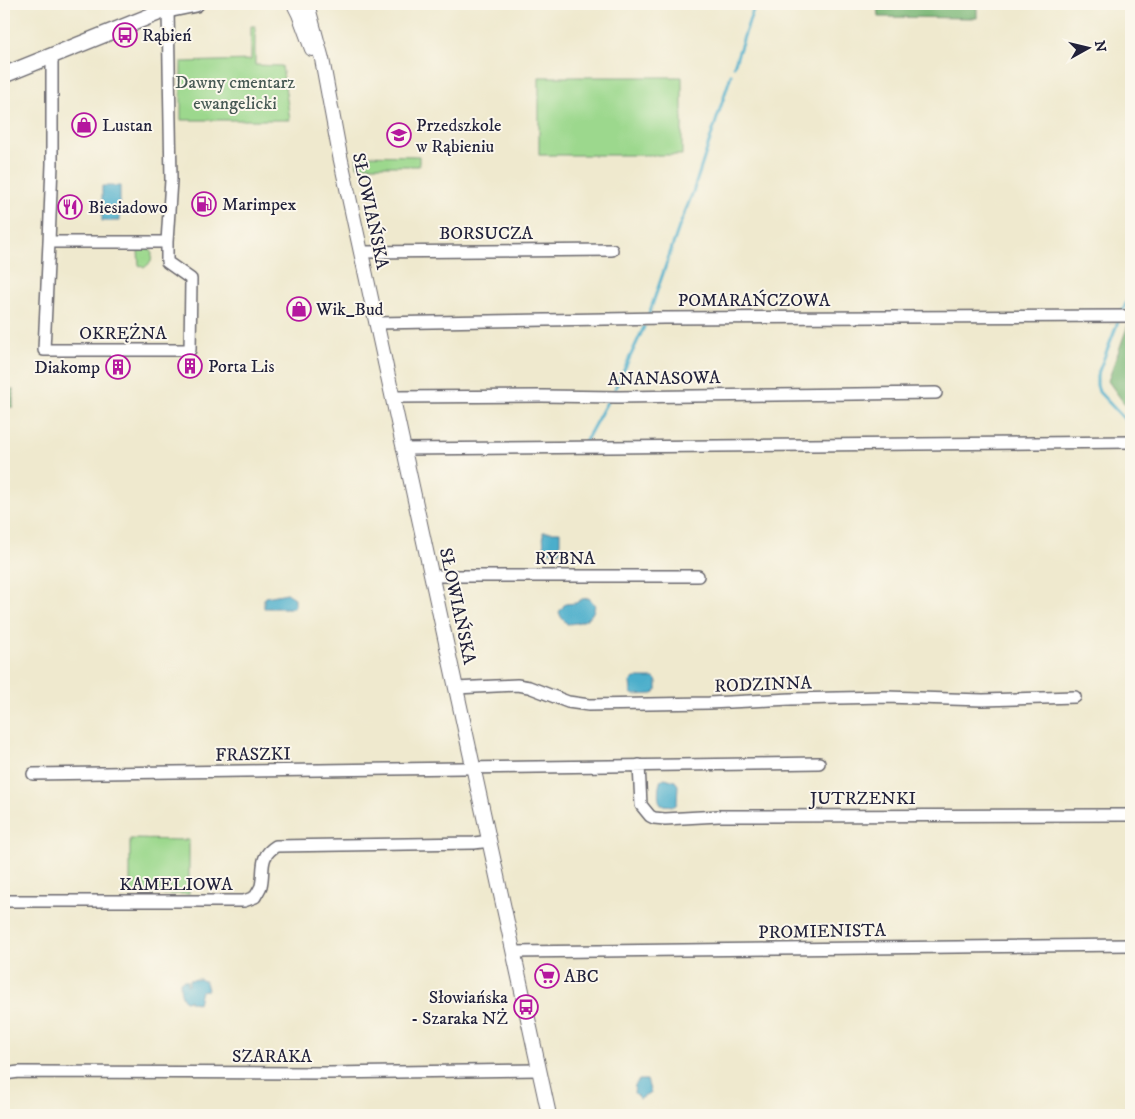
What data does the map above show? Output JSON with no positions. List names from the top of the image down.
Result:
{
  "streets": {
    "street": [
      "SŁOWIAŃSKA",
      "BORSUCZA",
      "POMARAŃCZOWA",
      "OKRĘŻNA",
      "ANANASOWA",
      "RYBNA",
      "RODZINNA",
      "FRASZKI",
      "JUTRZENKI",
      "KAMELIOWA",
      "PROMIENISTA",
      "SZARAKA"
    ]
  },
  "crossings": [
    ["SŁOWIAŃSKA", "BORSUCZA"],
    ["SŁOWIAŃSKA", "POMARAŃCZOWA"],
    ["SŁOWIAŃSKA", "ANANASOWA"],
    ["SŁOWIAŃSKA", "RYBNA"],
    ["SŁOWIAŃSKA", "RODZINNA"],
    ["SŁOWIAŃSKA", "FRASZKI"],
    ["SŁOWIAŃSKA", "JUTRZENKI"],
    ["SŁOWIAŃSKA", "KAMELIOWA"],
    ["SŁOWIAŃSKA", "PROMIENISTA"],
    ["SŁOWIAŃSKA", "SZARAKA"],
    ["FRASZKI", "JUTRZENKI"]
  ],
  "parks": ["Dawny cmentarz ewangelicki"],
  "places": {
    "bus stop": ["Rąbień", "Słowiańska - Szaraka NŻ"],
    "shop": ["Lustan", "Wik_Bud"],
    "school or university": ["Przedszkole w Rąbieniu"],
    "fuel station": ["Marimpex"],
    "restaurant": ["Biesiadowo"],
    "building": ["Porta Lis", "Diakomp"],
    "supermarket": ["ABC"]
  },
  "north": "right"
}
